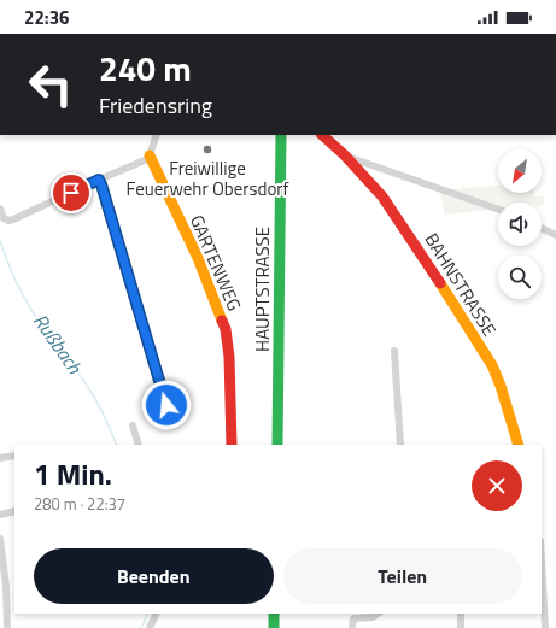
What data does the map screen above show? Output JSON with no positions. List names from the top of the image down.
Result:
{
  "streets": {
    "street": ["GARTENWEG", "BAHNSTRASSE", "HAUPTSTRASSE"]
  },
  "water": ["Rußbach"],
  "places": ["Freiwillige Feuerwehr Obersdorf"],
  "north": "bottom left",
  "page": {
    "status": "22:36",
    "turn": ["240 m", "Friedensring"],
    "heading": ["1 Min.", "280 m · 22:37"],
    "buttons": ["Beenden", "Teilen"]
  }
}
